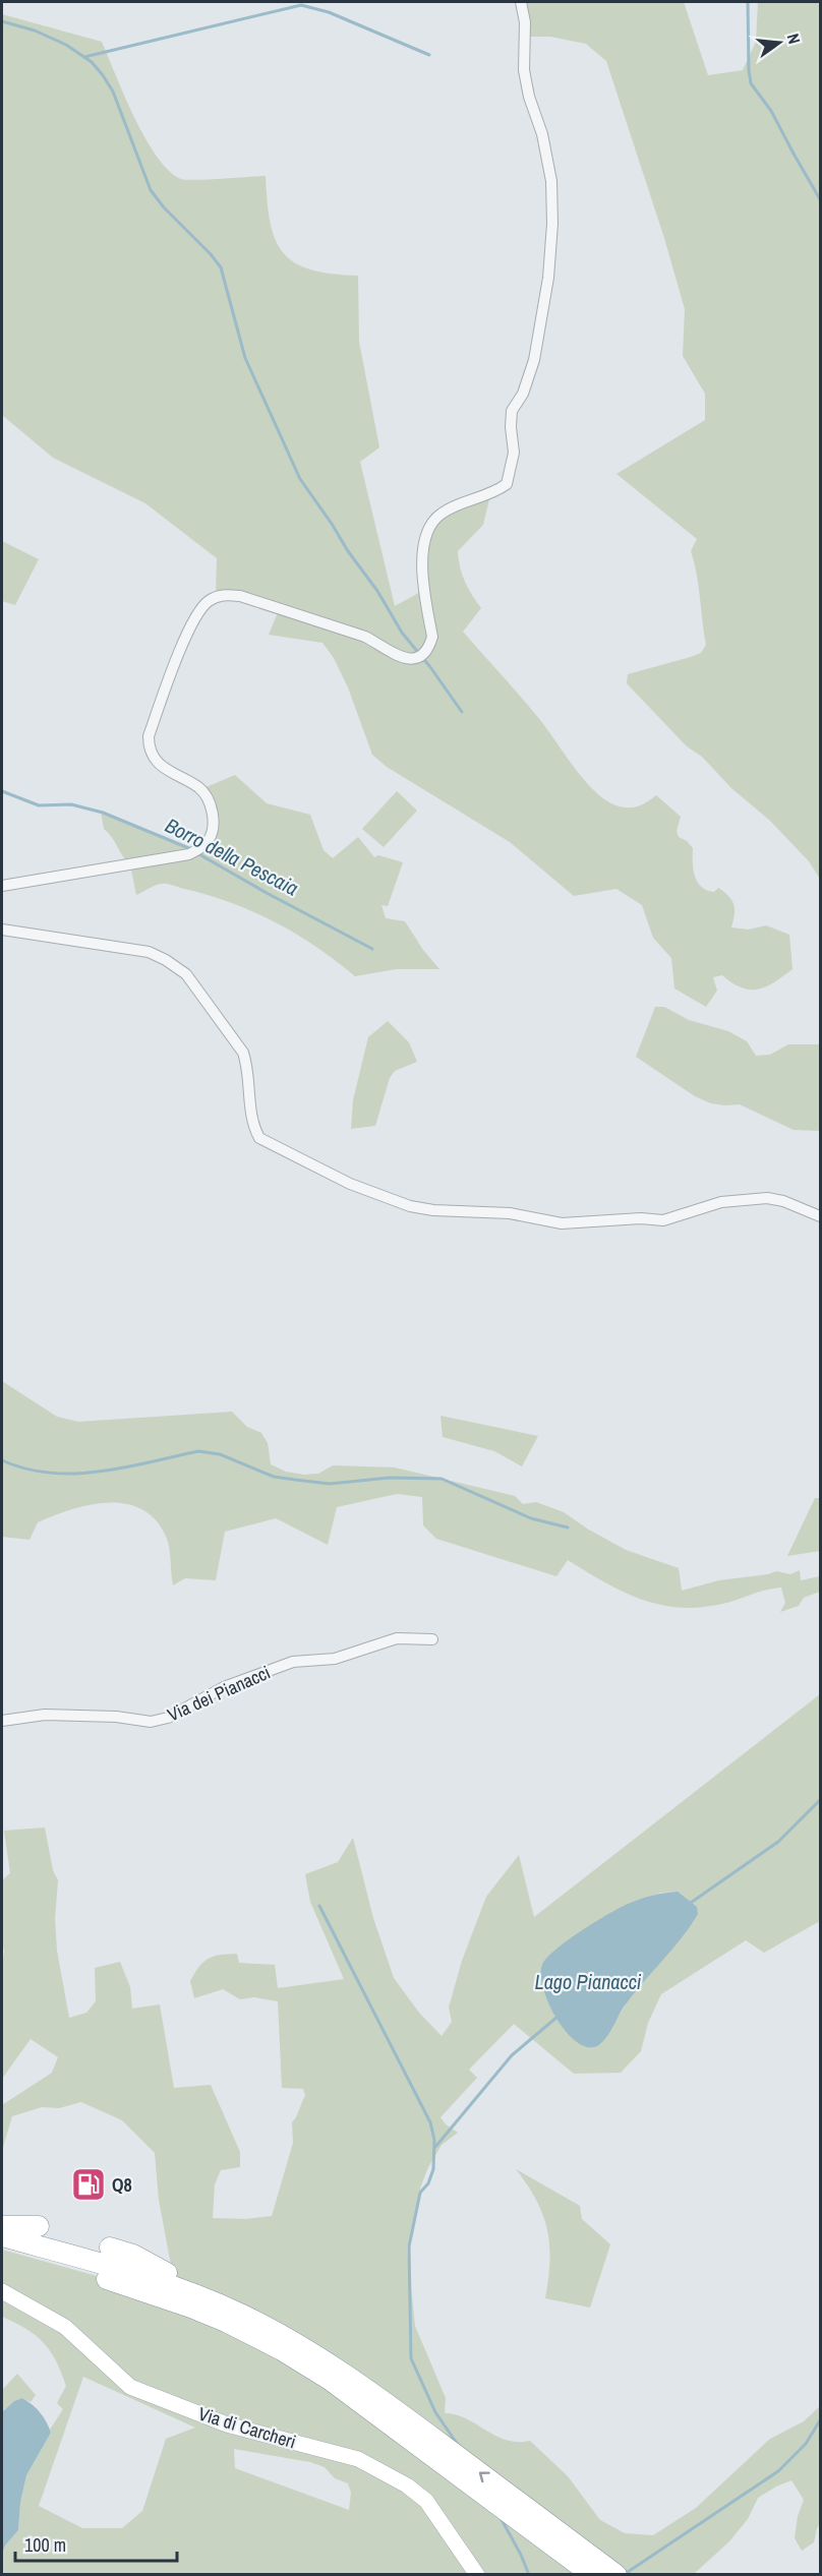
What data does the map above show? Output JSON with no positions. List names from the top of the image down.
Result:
{
  "streets": {
    "street": ["Via dei Pianacci", "Via di Carcheri"]
  },
  "water": ["Borro della Pescaia", "Lago Pianacci"],
  "places": {
    "fuel station": ["Q8"]
  },
  "scale_bar": "100 m",
  "north": "right"
}
